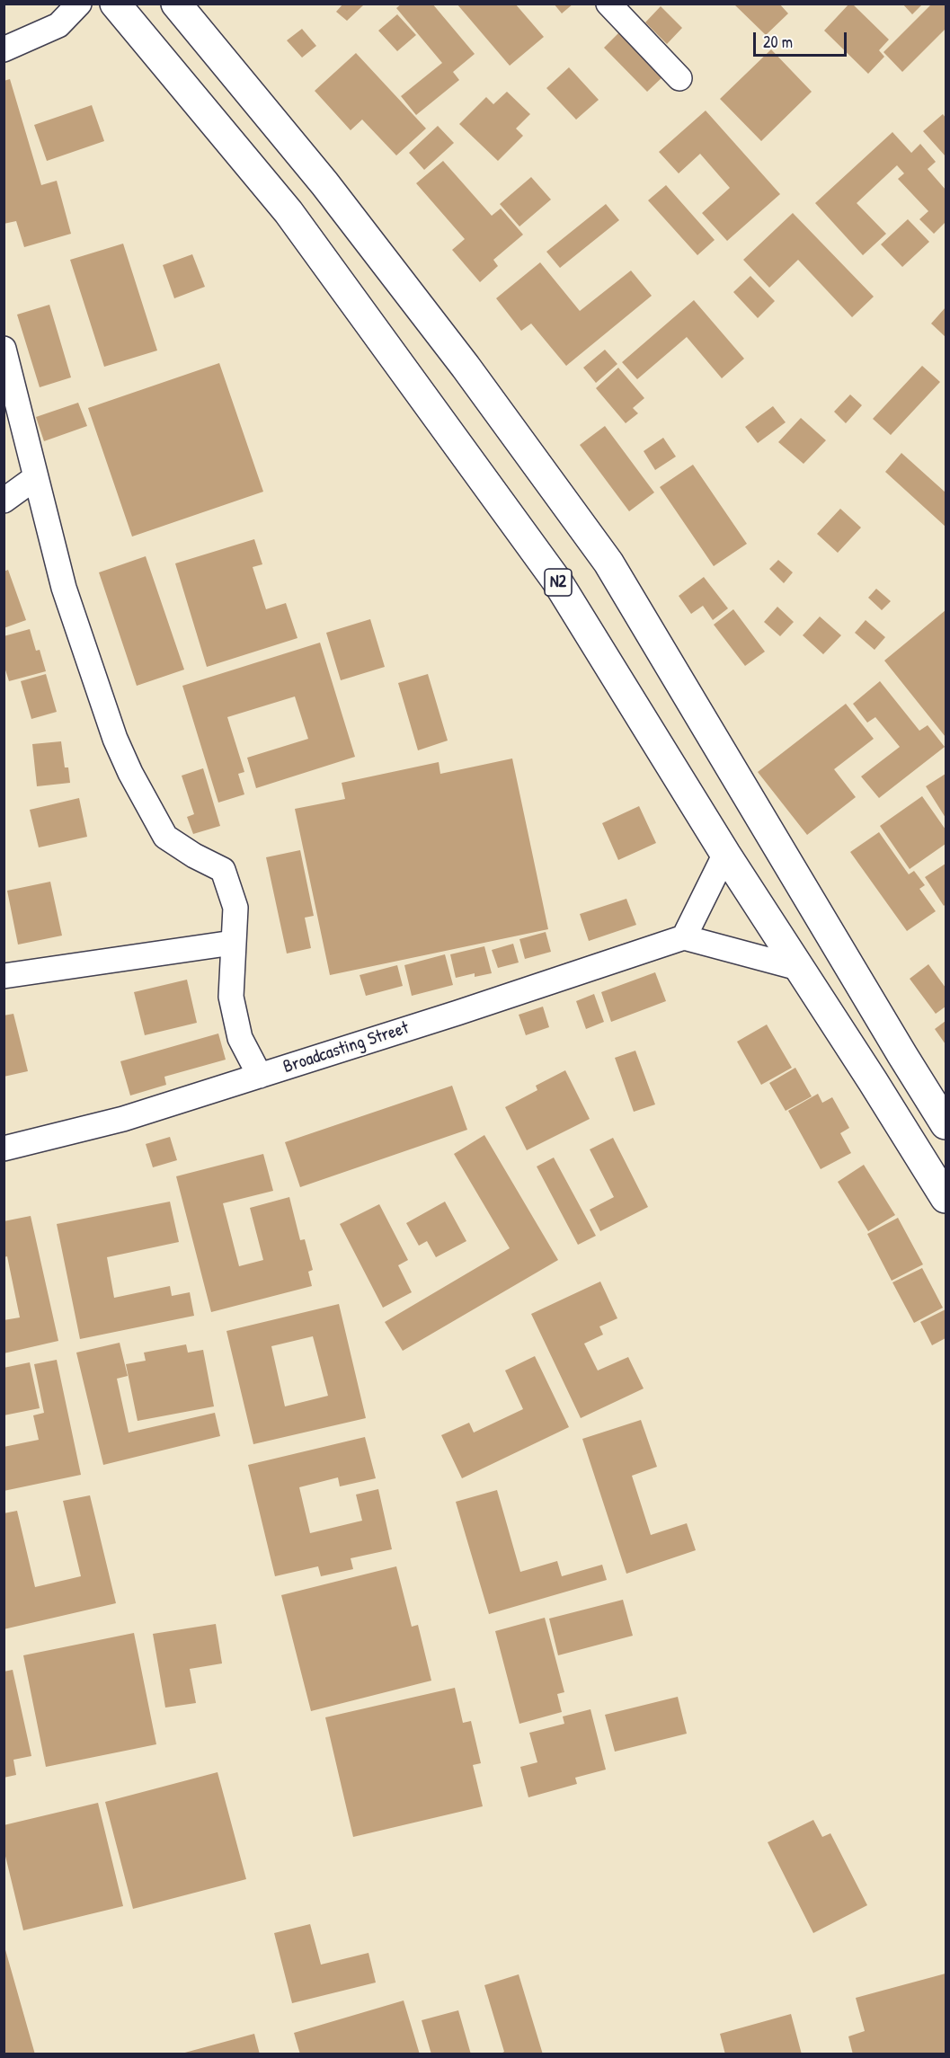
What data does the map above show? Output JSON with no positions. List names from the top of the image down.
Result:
{
  "streets": {
    "highway": ["N2"],
    "street": ["Broadcasting Street"]
  },
  "scale_bar": "20 m"
}
